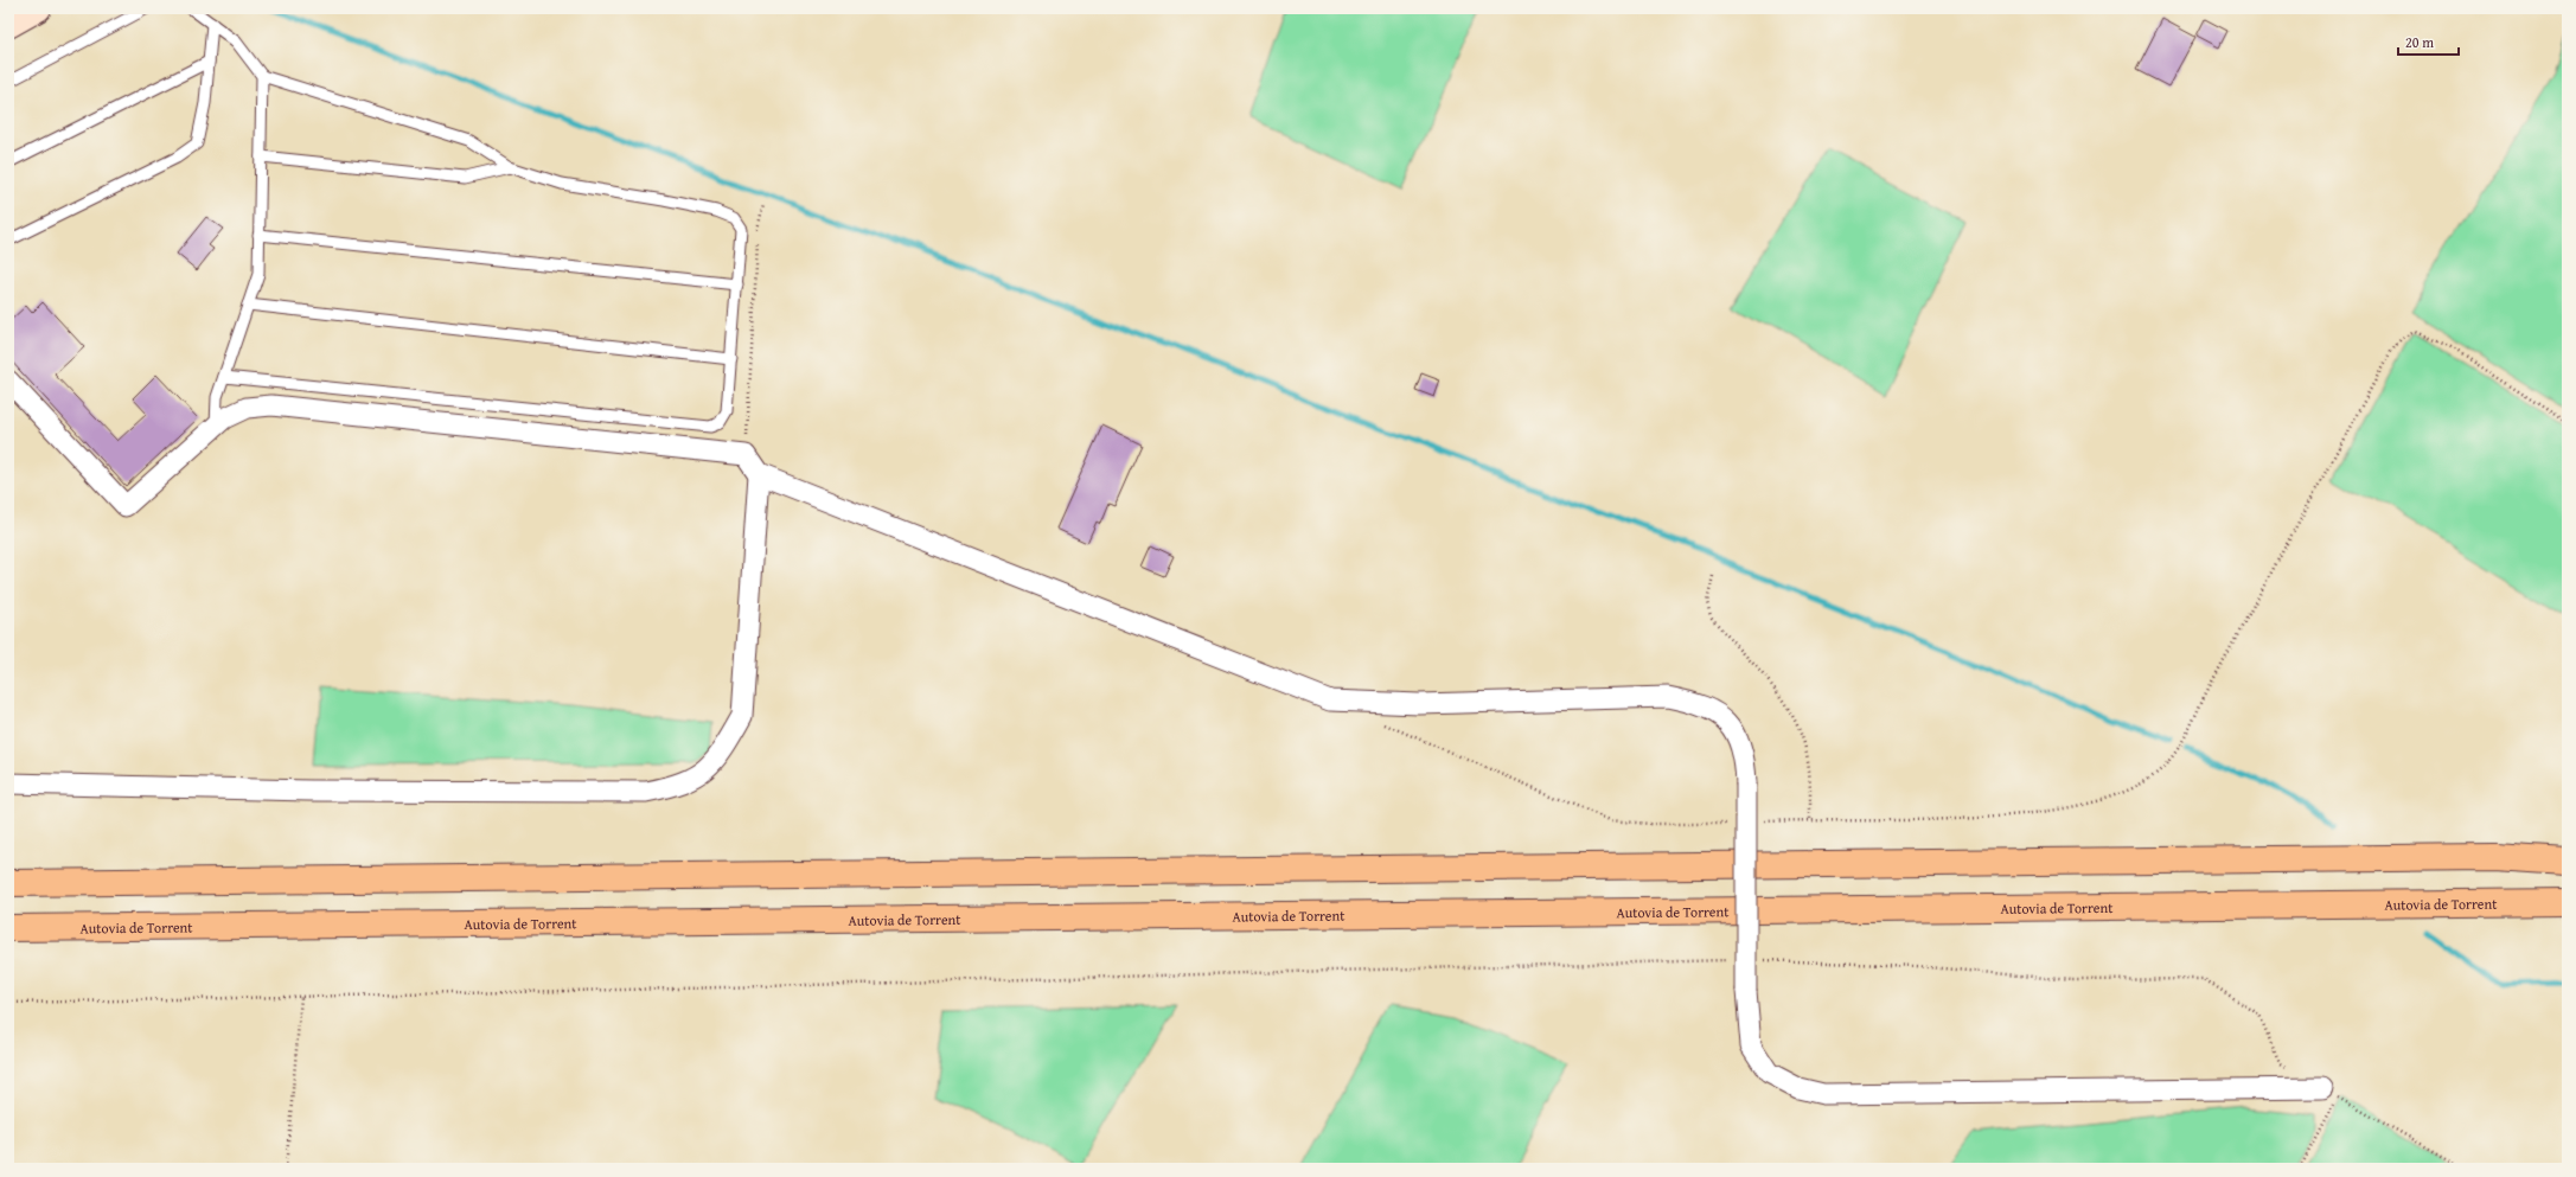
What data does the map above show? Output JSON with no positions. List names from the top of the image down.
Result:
{
  "streets": {
    "highway": ["Autovia de Torrent"]
  },
  "scale_bar": "20 m"
}
